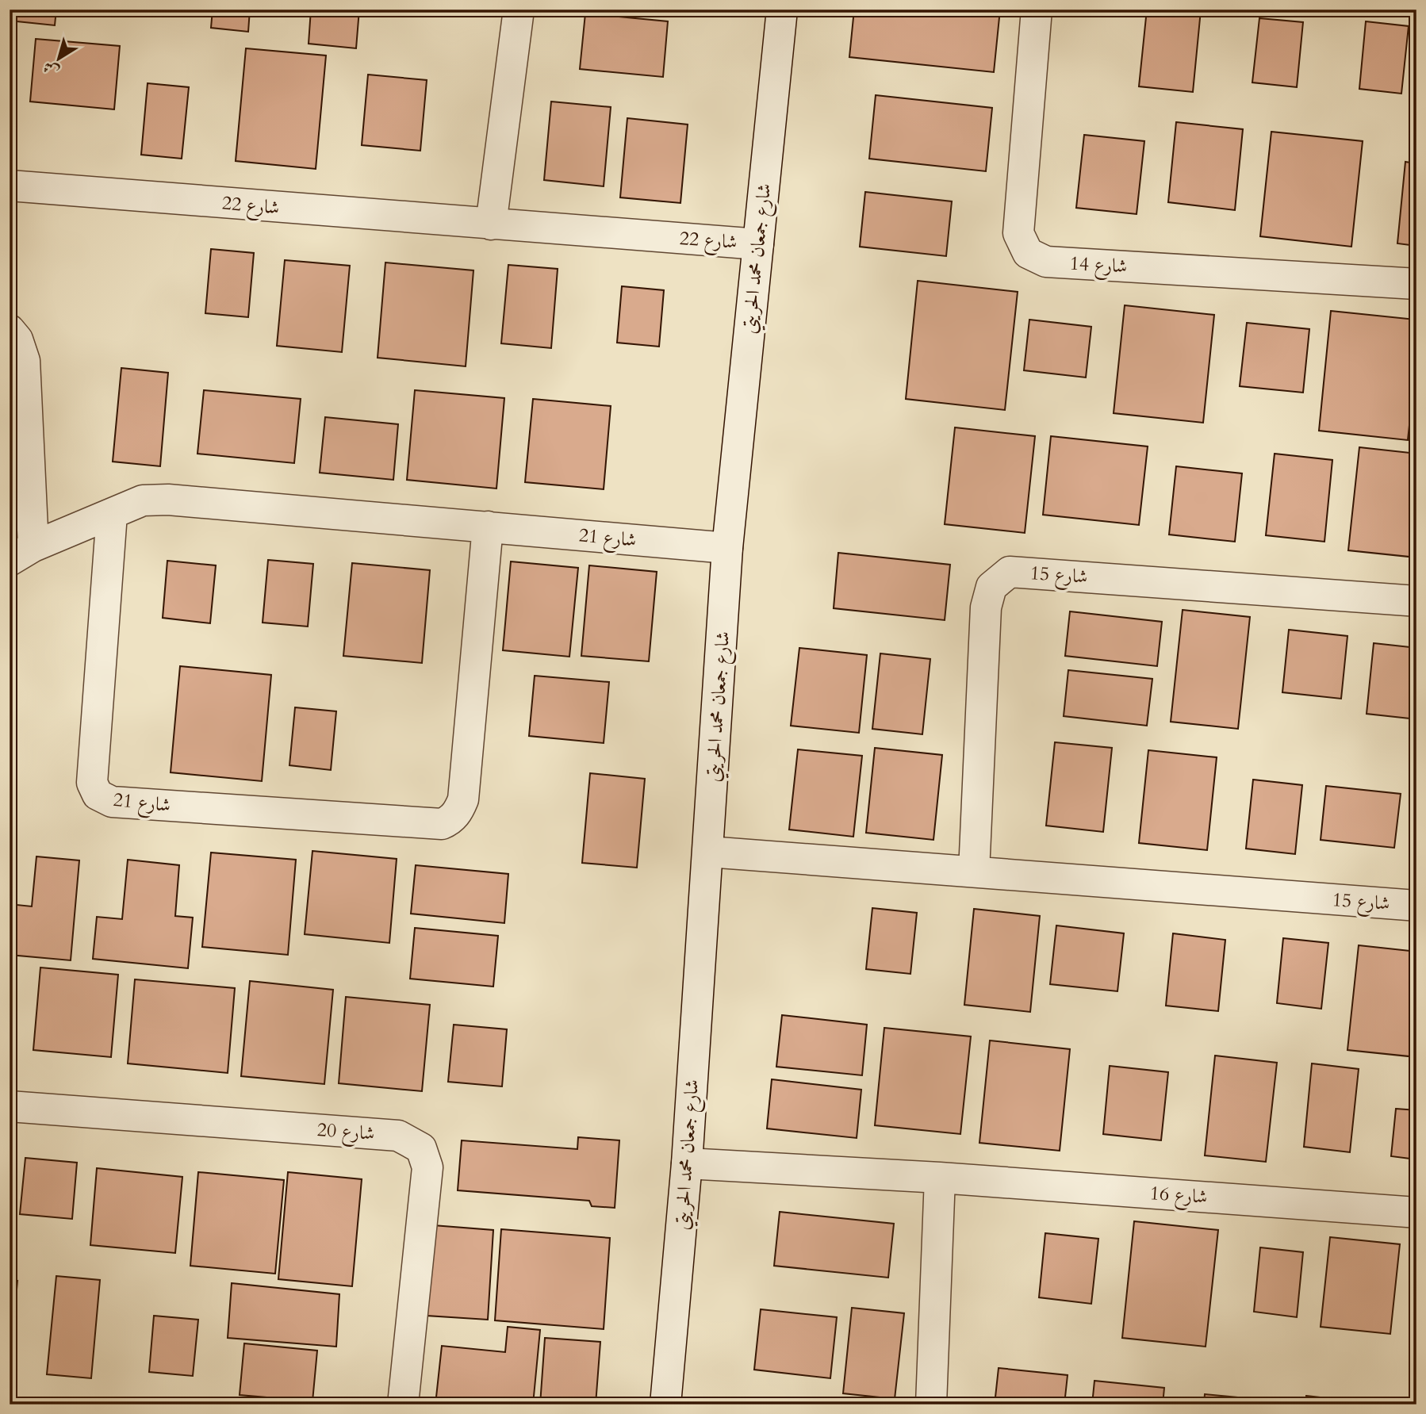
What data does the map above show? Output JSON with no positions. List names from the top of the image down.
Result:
{
  "streets": {
    "street": [
      "شارع 22",
      "شارع جمعان محمد الحريتي",
      "شارع 14",
      "شارع 21",
      "شارع 15",
      "شارع 20",
      "شارع 16"
    ]
  },
  "crossings": [
    ["شارع 22", "شارع جمعان محمد الحريتي"],
    ["شارع جمعان محمد الحريتي", "شارع 21"],
    ["شارع جمعان محمد الحريتي", "شارع 15"],
    ["شارع جمعان محمد الحريتي", "شارع 16"]
  ],
  "north": "bottom left"
}
